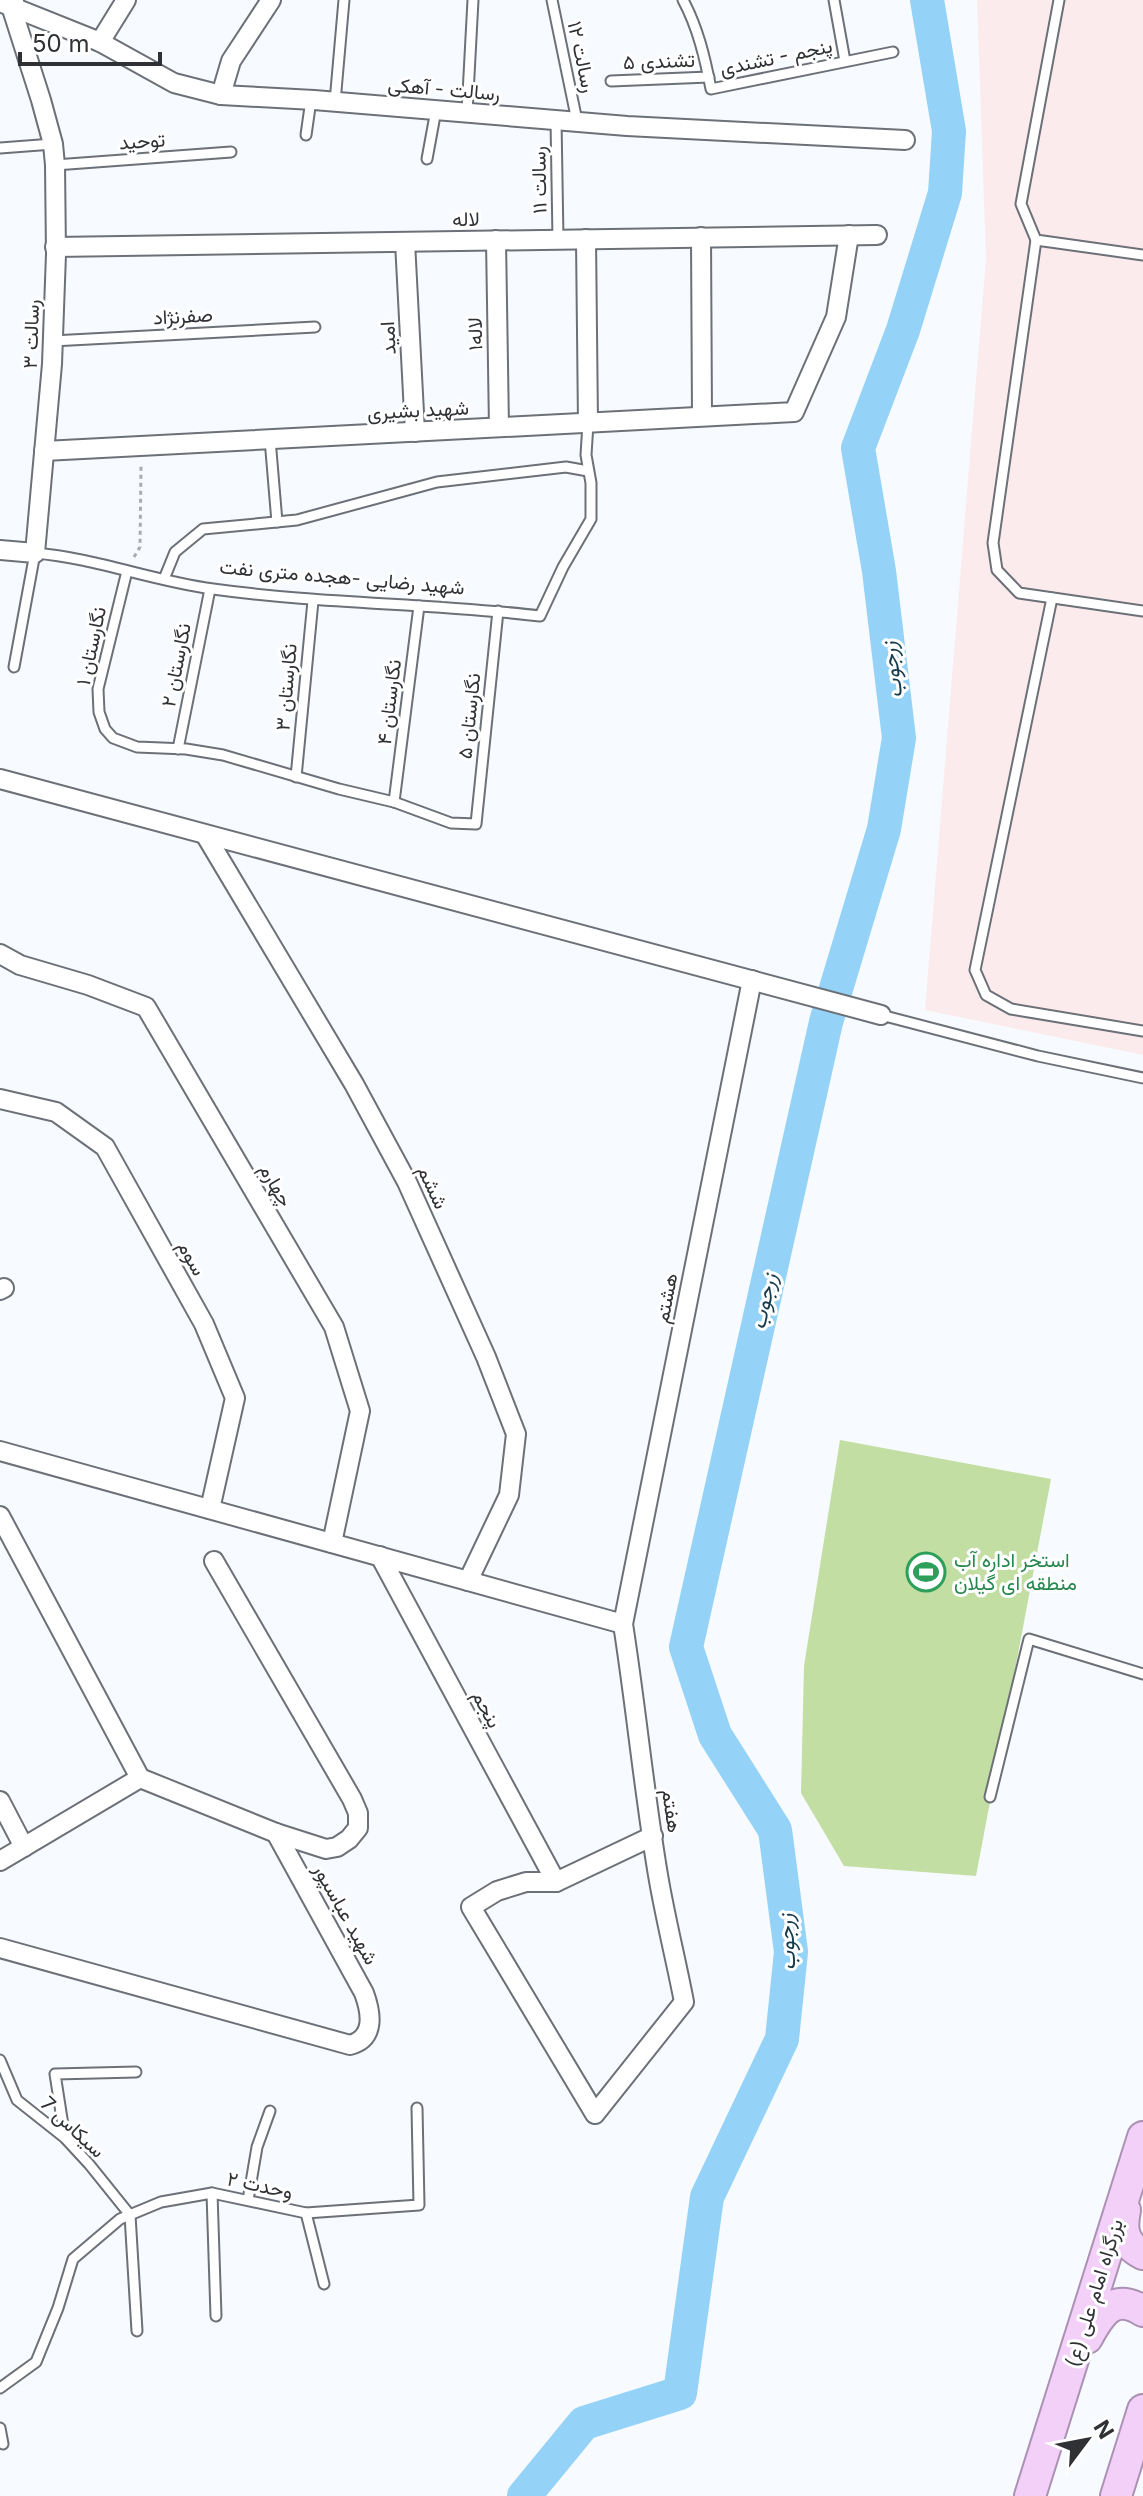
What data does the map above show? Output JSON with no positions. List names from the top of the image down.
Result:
{
  "streets": {
    "highway": ["بزرگراه امام علی (ع)"],
    "street": [
      "رسالت - آهکی",
      "لاله",
      "رسالت ۳",
      "لاله۱",
      "امید",
      "شهید بشیری",
      "شهید رضایی -هجده متری نفت",
      "چهارم",
      "ششم",
      "سوم",
      "هشتم",
      "پنجم",
      "هفتم",
      "شهید عباسپور"
    ],
    "lane": [
      "رسالت ۱۲",
      "پنجم - تشندی",
      "تشندی ۵",
      "توحید",
      "رسالت ۱۱",
      "صفرنژاد",
      "نگارستان ۱",
      "نگارستان ۲",
      "نگارستان ۳",
      "نگارستان ۴",
      "نگارستان ۵",
      "سیکاس 7",
      "وحدت ۲"
    ]
  },
  "crossings": [
    ["رسالت ۱۲", "رسالت - آهکی"],
    ["پنجم - تشندی", "تشندی ۵"],
    ["رسالت - آهکی", "رسالت ۱۱"],
    ["رسالت - آهکی", "رسالت ۳"],
    ["توحید", "رسالت ۳"],
    ["رسالت ۱۱", "لاله"],
    ["لاله", "رسالت ۳"],
    ["لاله", "لاله۱"],
    ["لاله", "امید"],
    ["لاله", "شهید بشیری"],
    ["صفرنژاد", "رسالت ۳"],
    ["رسالت ۳", "شهید بشیری"],
    ["رسالت ۳", "شهید رضایی -هجده متری نفت"],
    ["لاله۱", "شهید بشیری"],
    ["امید", "شهید بشیری"],
    ["شهید رضایی -هجده متری نفت", "نگارستان ۱"],
    ["شهید رضایی -هجده متری نفت", "نگارستان ۲"],
    ["شهید رضایی -هجده متری نفت", "نگارستان ۳"],
    ["شهید رضایی -هجده متری نفت", "نگارستان ۴"],
    ["شهید رضایی -هجده متری نفت", "نگارستان ۵"],
    ["نگارستان ۱", "نگارستان ۲"],
    ["نگارستان ۴", "نگارستان ۵"],
    ["هشتم", "هفتم"],
    ["پنجم", "هفتم"],
    ["سیکاس 7", "وحدت ۲"]
  ],
  "water": ["زرجوب"],
  "places": {
    "sports": ["استخر اداره آب منطقه ای گیلان"]
  },
  "scale_bar": "50 m",
  "north": "top right"
}
